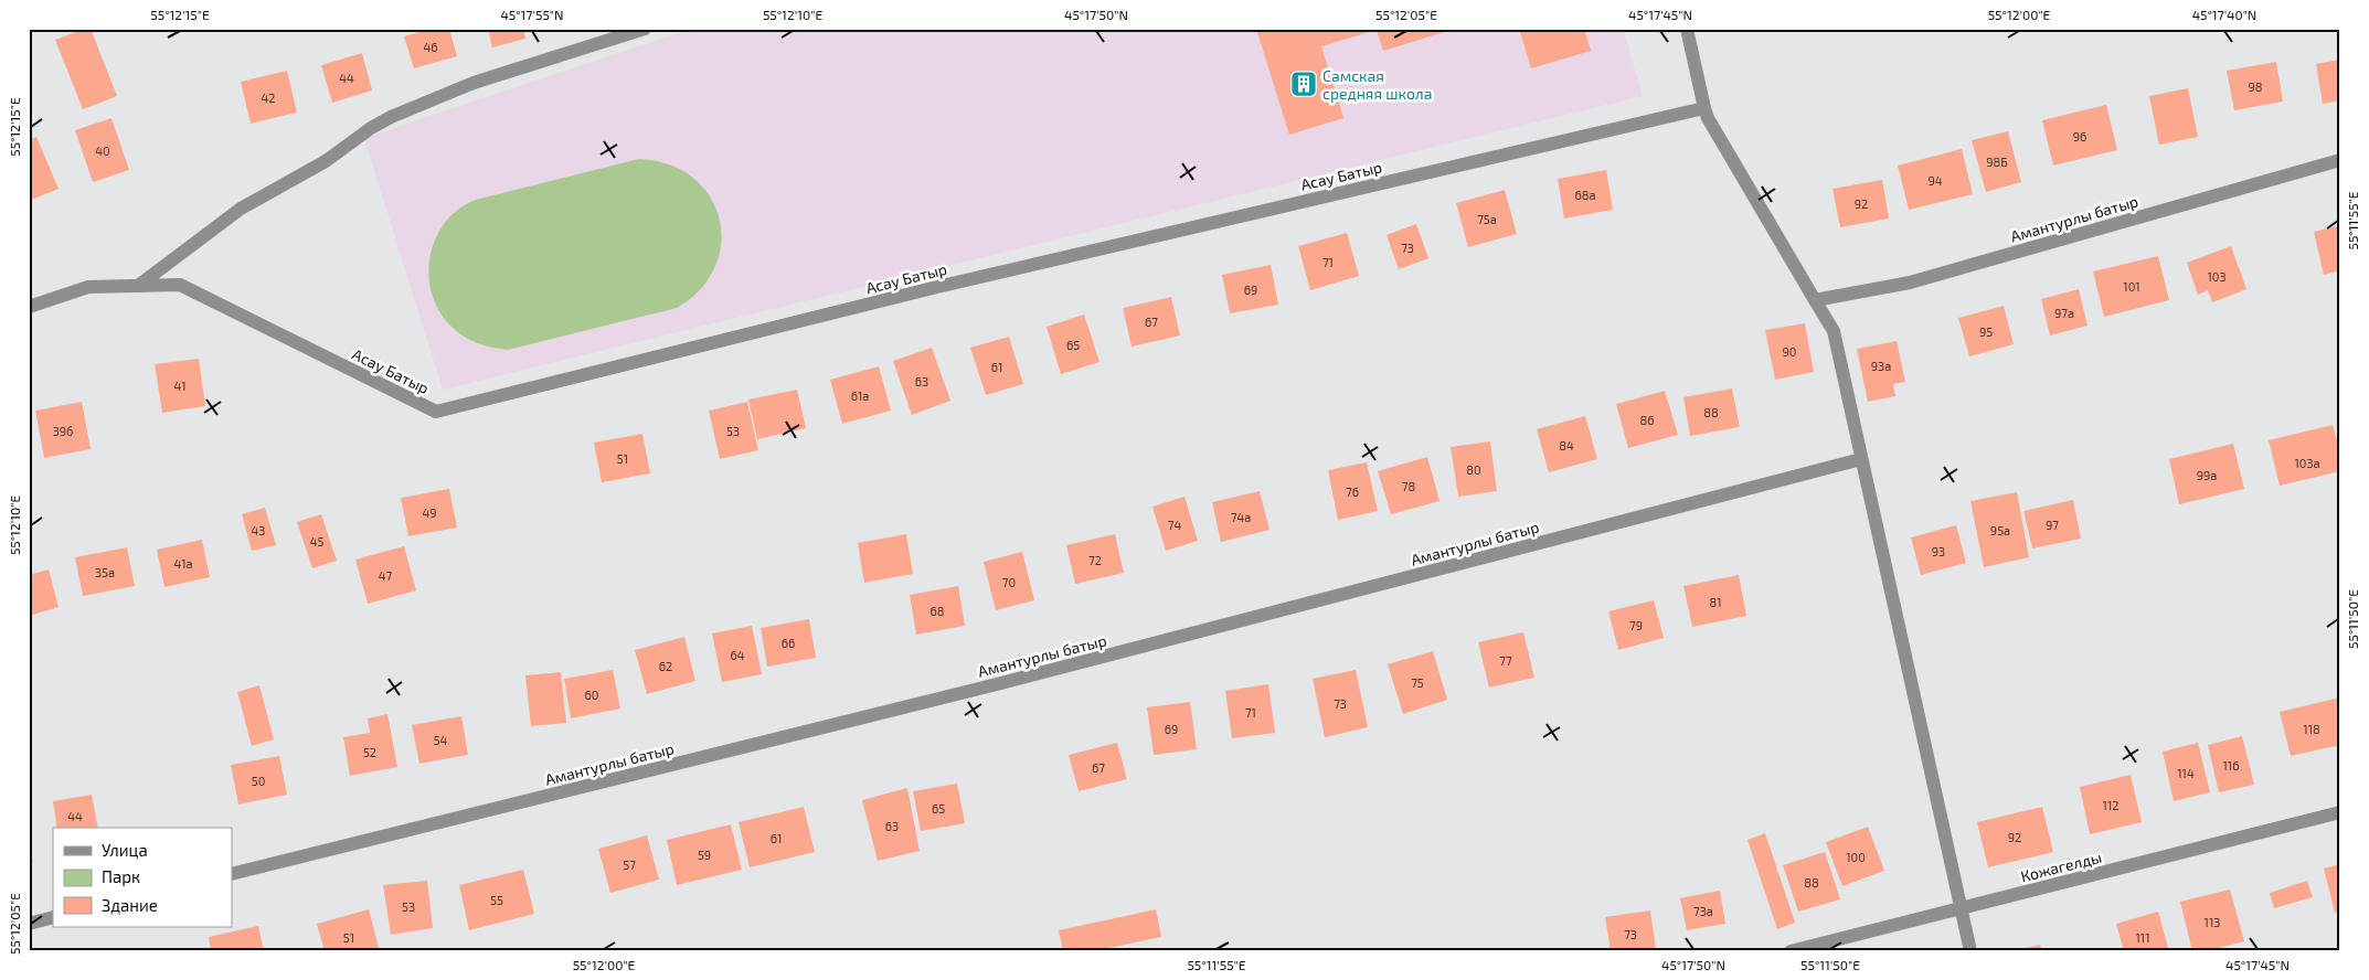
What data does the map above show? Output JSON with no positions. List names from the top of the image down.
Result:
{
  "streets": {
    "street": ["Асау Батыр", "Амантурлы батыр", "Кожагелды"]
  },
  "places": {
    "building": ["Самская средняя школа"]
  },
  "house_numbers": [
    "46",
    "44",
    "98",
    "42",
    "96",
    "40",
    "98Б",
    "94",
    "68а",
    "92",
    "75а",
    "73",
    "71",
    "103",
    "101",
    "69",
    "97а",
    "67",
    "95",
    "65",
    "90",
    "93а",
    "61",
    "63",
    "41",
    "61а",
    "88",
    "86",
    "39б",
    "53",
    "84",
    "51",
    "103а",
    "80",
    "99а",
    "78",
    "76",
    "49",
    "74а",
    "74",
    "97",
    "43",
    "95а",
    "45",
    "93",
    "72",
    "41а",
    "35а",
    "47",
    "70",
    "81",
    "68",
    "79",
    "66",
    "64",
    "77",
    "62",
    "75",
    "60",
    "73",
    "71",
    "69",
    "118",
    "54",
    "52",
    "116",
    "67",
    "114",
    "50",
    "112",
    "65",
    "44",
    "63",
    "92",
    "61",
    "59",
    "100",
    "57",
    "88",
    "55",
    "53",
    "73а",
    "113",
    "73",
    "51",
    "111"
  ],
  "legend": ["Улица", "Парк", "Здание"],
  "coordinates": [
    "55°12'15\"E",
    "45°17'55\"N",
    "55°12'10\"E",
    "45°17'50\"N",
    "55°12'05\"E",
    "45°17'45\"N",
    "55°12'00\"E",
    "45°17'40\"N",
    "55°11'55\"E",
    "55°11'50\"E"
  ]
}
